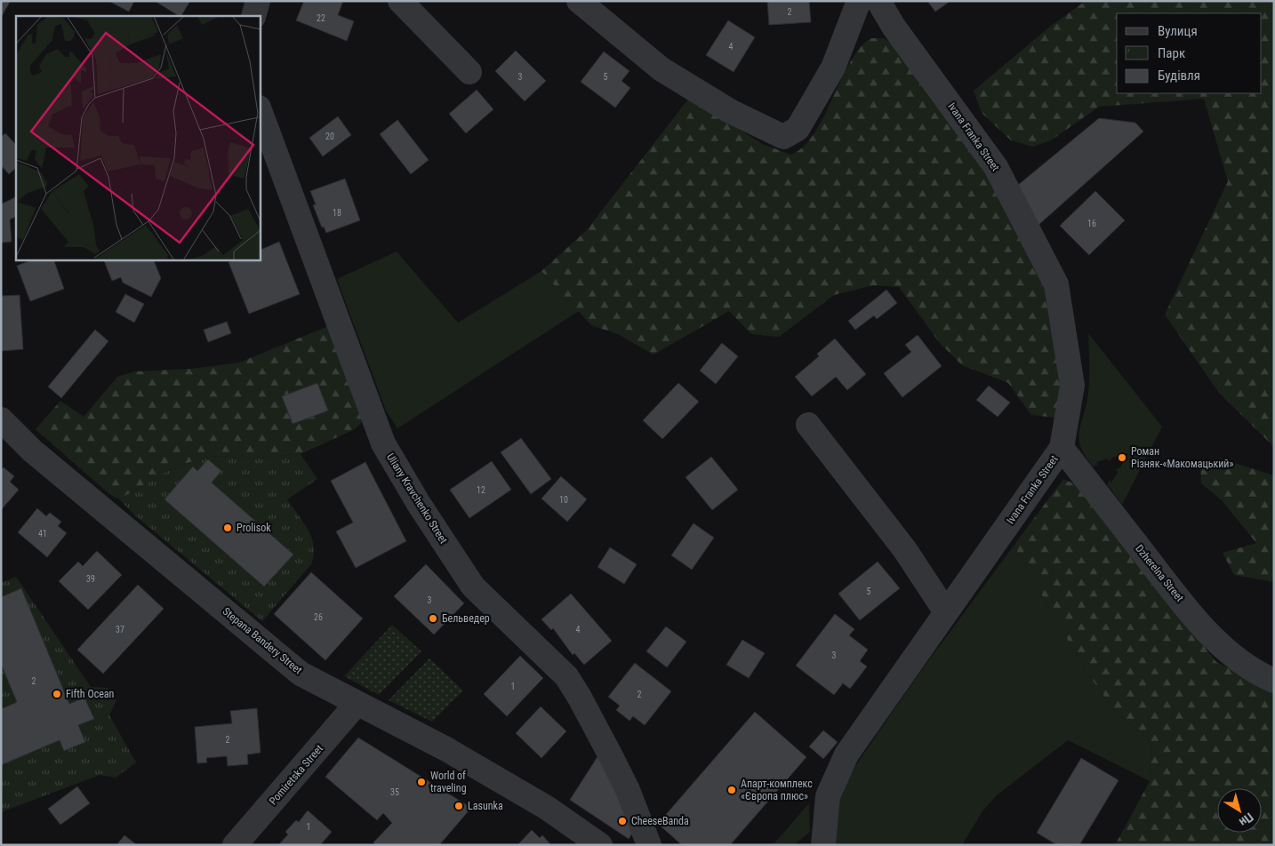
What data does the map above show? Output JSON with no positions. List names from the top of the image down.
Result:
{
  "streets": {
    "street": [
      "Ivana Franka Street",
      "Uliany Kravchenko Street",
      "Dzherelna Street",
      "Stepana Bandery Street",
      "Pomiretska Street"
    ]
  },
  "crossings": [
    ["Ivana Franka Street", "Dzherelna Street"],
    ["Stepana Bandery Street", "Pomiretska Street"]
  ],
  "places": [
    "Роман Різняк-«Макомацький»",
    "Prolisok",
    "Бельведер",
    "Fifth Ocean",
    "World of traveling",
    "Апарт-комплекс «Європа плюс»",
    "Lasunka",
    "CheeseBanda"
  ],
  "house_numbers": [
    "2",
    "22",
    "4",
    "3",
    "5",
    "20",
    "18",
    "16",
    "12",
    "10",
    "41",
    "39",
    "5",
    "3",
    "26",
    "37",
    "4",
    "3",
    "2",
    "1",
    "2",
    "2",
    "35",
    "1"
  ],
  "legend": ["Вулиця", "Парк", "Будівля"],
  "north": "bottom right"
}
